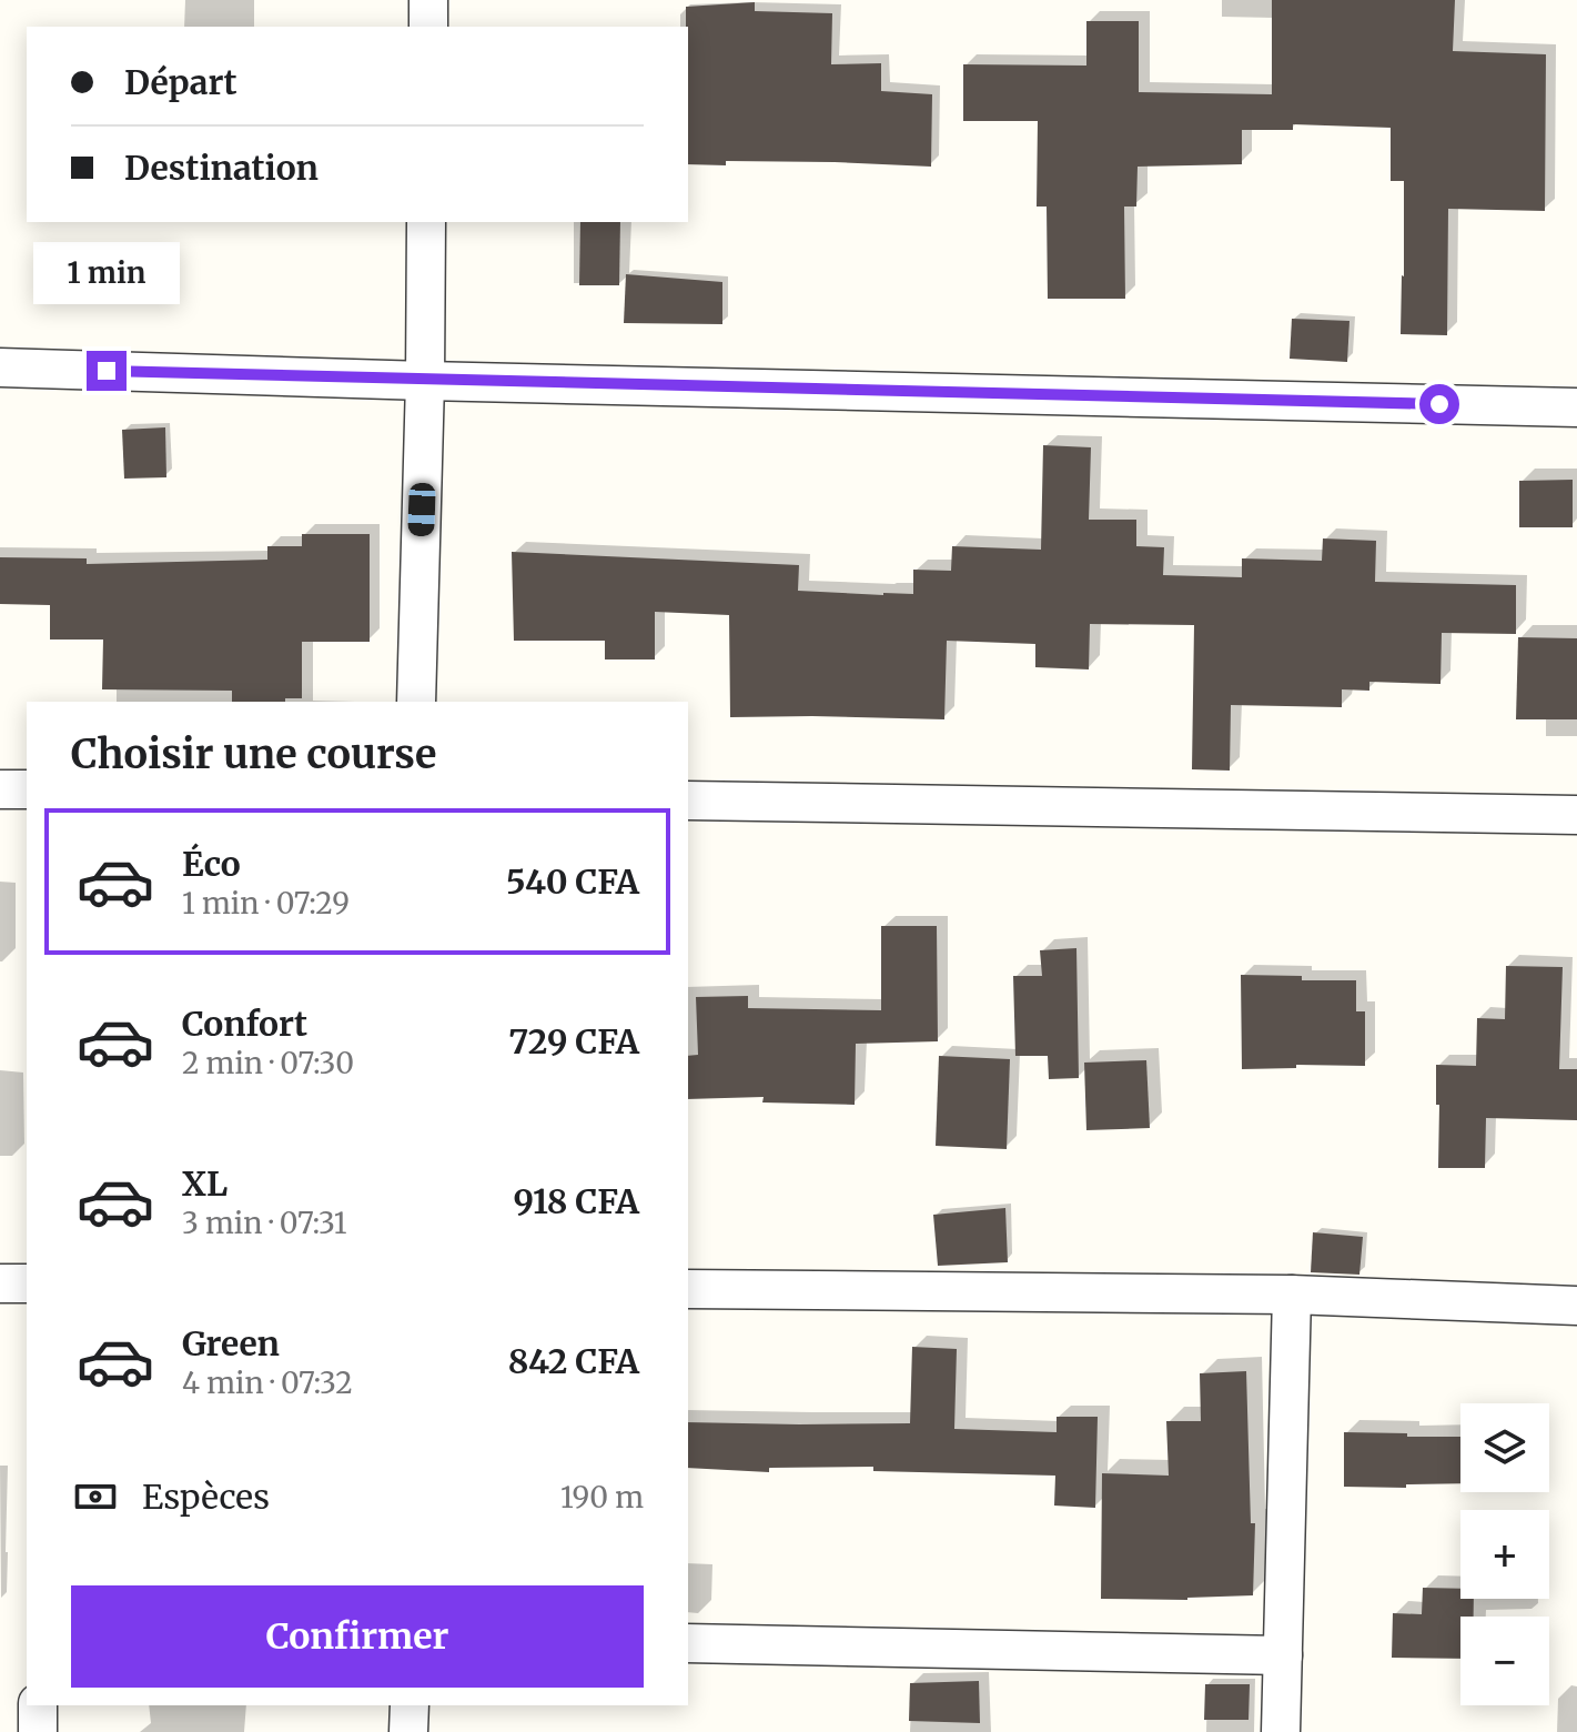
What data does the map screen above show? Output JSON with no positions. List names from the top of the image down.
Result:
{
  "page": {
    "banner": ["Départ", "Destination"],
    "bubble": "1 min",
    "heading": "Choisir une course",
    "list": [
      {
        "name": "Éco",
        "note": "1 min · 07:29",
        "value": "540 CFA"
      },
      {
        "name": "Confort",
        "note": "2 min · 07:30",
        "value": "729 CFA"
      },
      {
        "name": "XL",
        "note": "3 min · 07:31",
        "value": "918 CFA"
      },
      {
        "name": "Green",
        "note": "4 min · 07:32",
        "value": "842 CFA"
      }
    ],
    "map_buttons": ["+", "−"],
    "pay": ["Espèces", "190 m"],
    "buttons": "Confirmer"
  }
}
